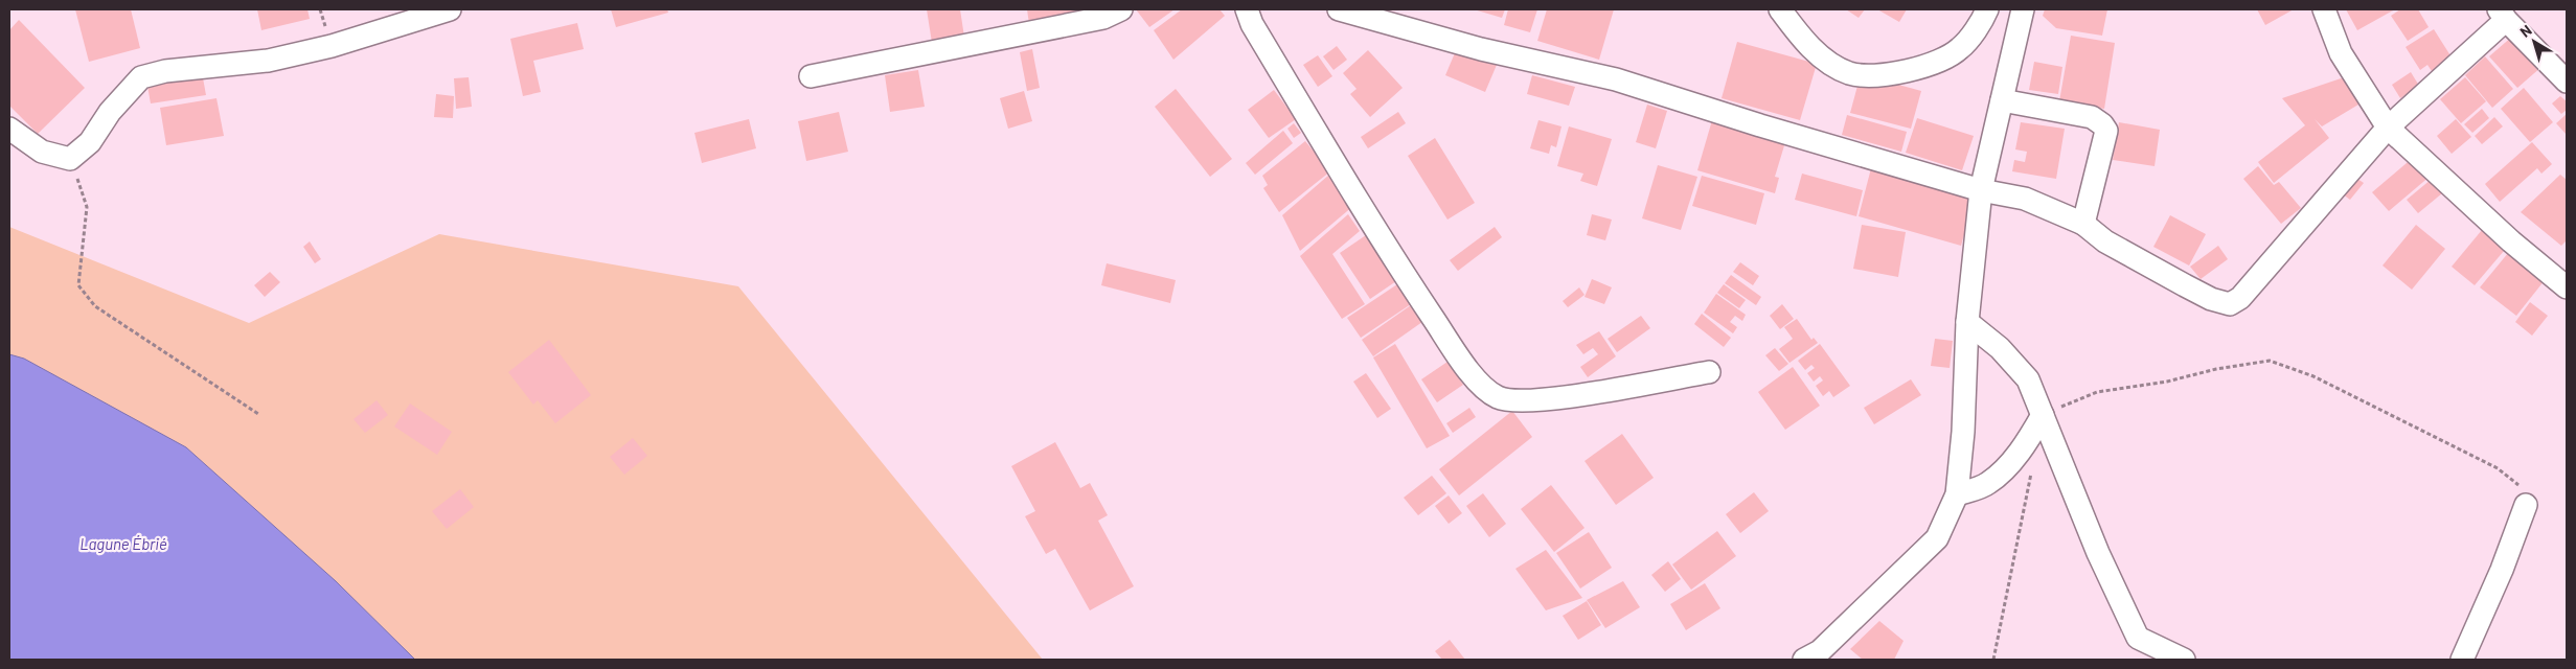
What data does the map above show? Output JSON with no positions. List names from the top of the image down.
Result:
{
  "water": ["Lagune Ébrié"],
  "north": "top left"
}
